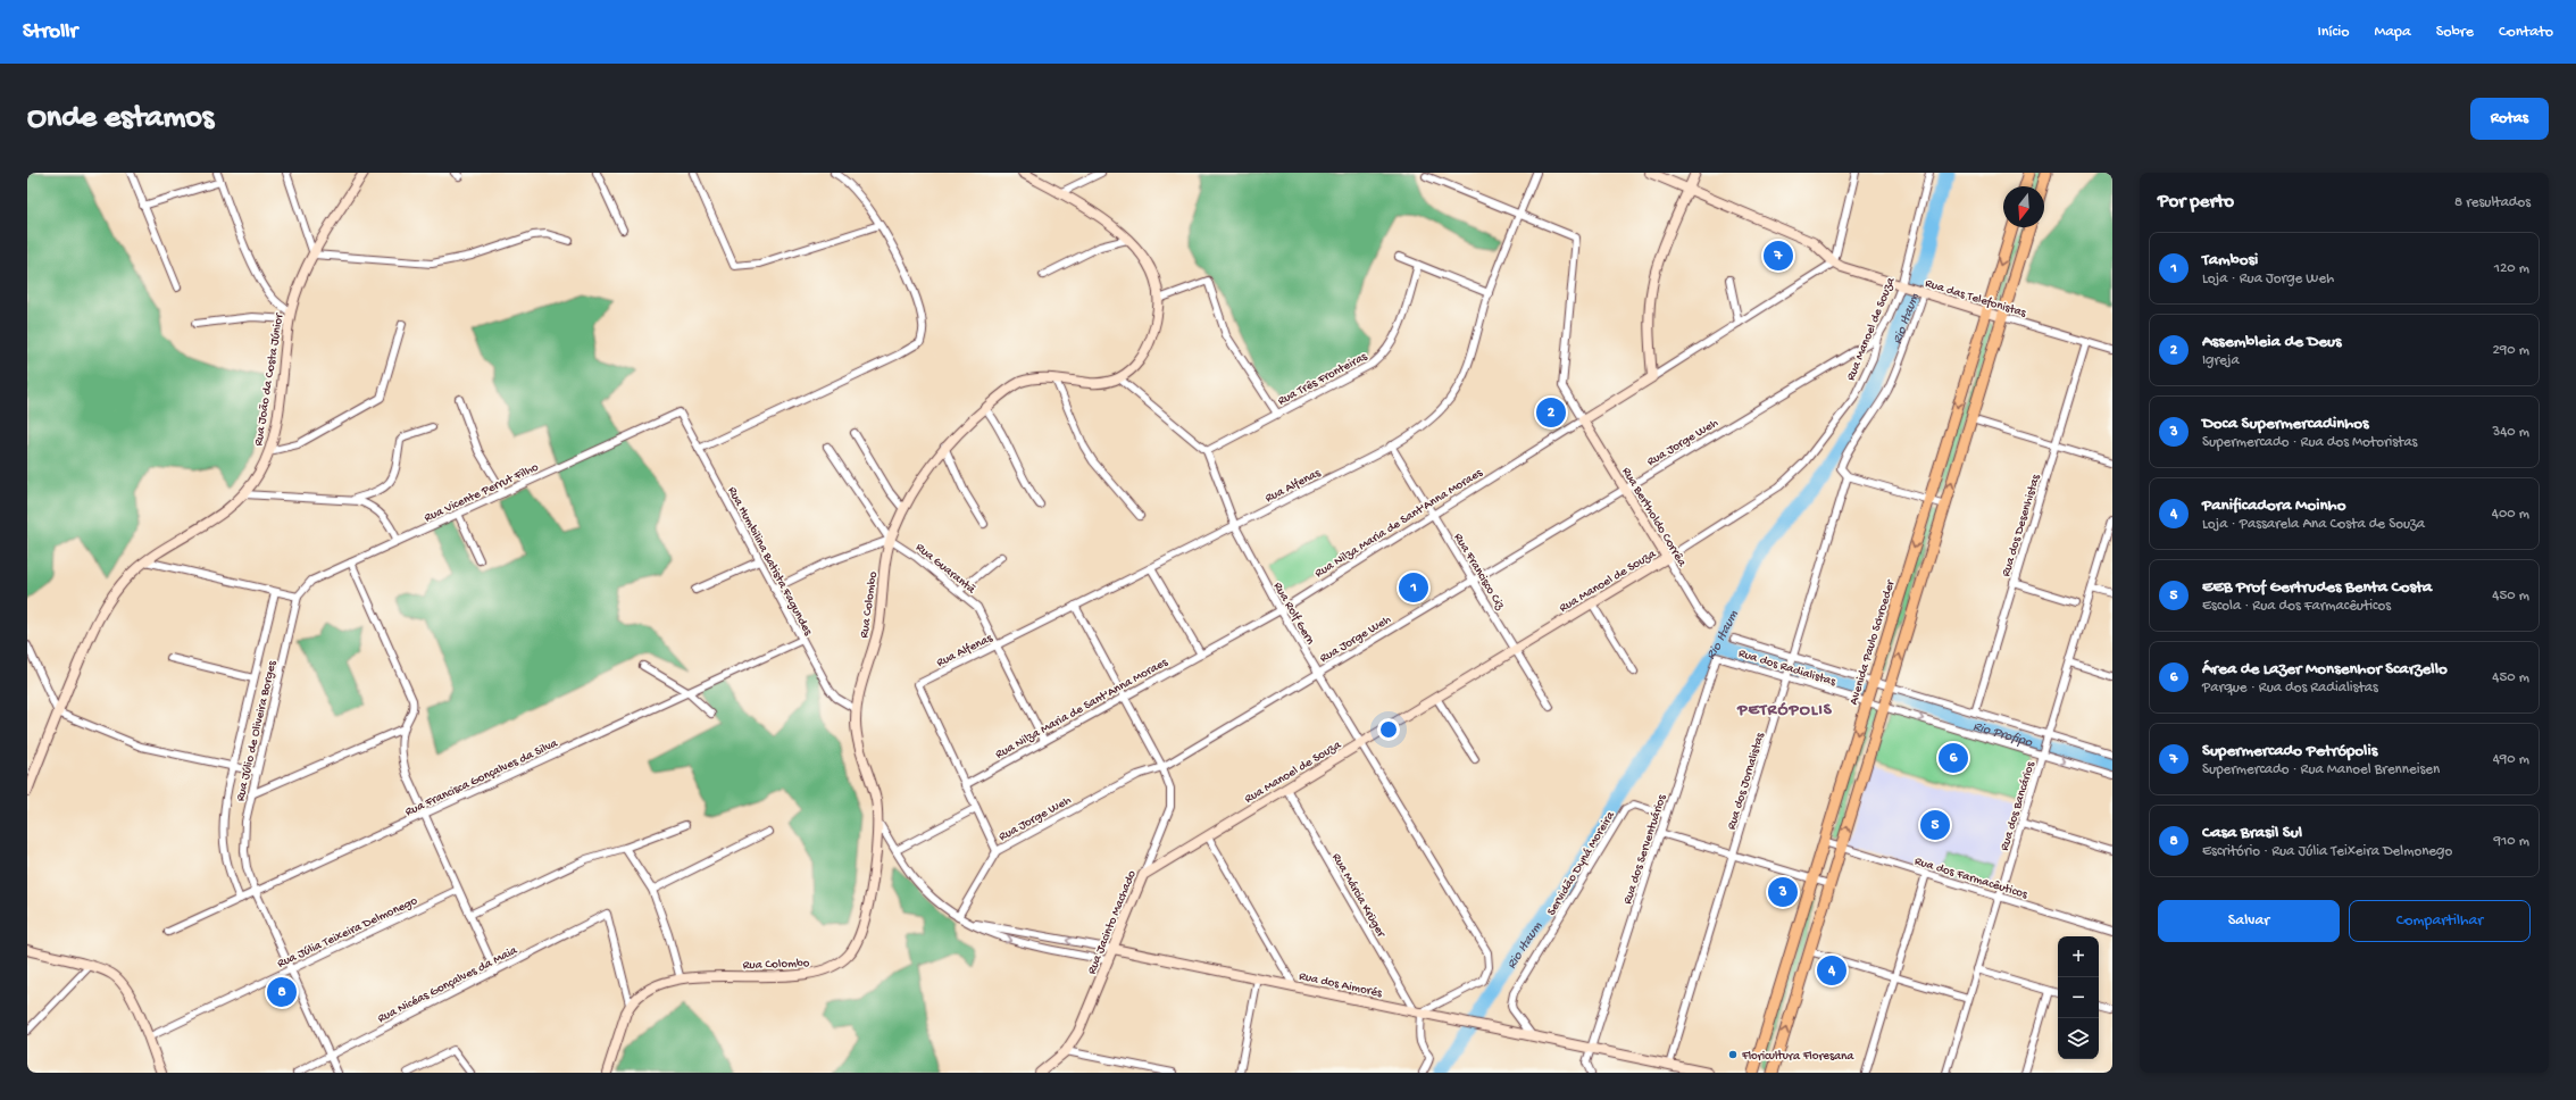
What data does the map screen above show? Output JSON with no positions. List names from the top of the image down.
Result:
{
  "streets": {
    "main road": ["Avenida Paulo Schroeder"],
    "street": [
      "Rua das Telefonistas",
      "Rua Manoel de Souza",
      "Rua Três Fronteiras",
      "Rua João da Costa Júnior",
      "Rua Jorge Weh",
      "Rua Alfenas",
      "Rua Vicente Perrut Filho",
      "Rua Bertholdo Corrêa",
      "Rua Nilza Maria de Sant'Anna Moraes",
      "Rua dos Desenhistas",
      "Rua Humbilina Batista Fagundes",
      "Rua Guarantã",
      "Rua Francisco Ciz",
      "Rua Colombo",
      "Rua Rolf Gern",
      "Rua dos Radialistas",
      "Rua Júlio de Oliveira Borges",
      "Rua Francisca Gonçalves da Silva",
      "Rua dos Jornalistas",
      "Rua dos Bancários",
      "Rua dos Serventuários",
      "Servidão Dyná Moreira",
      "Rua dos Farmacêuticos",
      "Rua Márcia Krüger",
      "Rua Jacinto Machado",
      "Rua Júlia Teixeira Delmonego",
      "Rua Nicéas Gonçalves da Maia",
      "Rua dos Aimorés"
    ]
  },
  "crossings": [
    ["Rua das Telefonistas", "Rua Manoel de Souza"],
    ["Rua das Telefonistas", "Rua Nilza Maria de Sant'Anna Moraes"],
    ["Rua das Telefonistas", "Rua dos Desenhistas"],
    ["Rua das Telefonistas", "Avenida Paulo Schroeder"],
    ["Rua Manoel de Souza", "Rua Jorge Weh"],
    ["Rua Manoel de Souza", "Rua Bertholdo Corrêa"],
    ["Rua Manoel de Souza", "Rua Francisco Ciz"],
    ["Rua Manoel de Souza", "Rua Rolf Gern"],
    ["Rua Manoel de Souza", "Rua Márcia Krüger"],
    ["Rua Manoel de Souza", "Rua Jacinto Machado"],
    ["Rua Três Fronteiras", "Rua Rolf Gern"],
    ["Rua Jorge Weh", "Rua Bertholdo Corrêa"],
    ["Rua Jorge Weh", "Rua Francisco Ciz"],
    ["Rua Jorge Weh", "Rua Rolf Gern"],
    ["Rua Jorge Weh", "Rua Jacinto Machado"],
    ["Rua Jorge Weh", "Rua dos Aimorés"],
    ["Rua Alfenas", "Rua Nilza Maria de Sant'Anna Moraes"],
    ["Rua Alfenas", "Rua Guarantã"],
    ["Rua Alfenas", "Rua Francisco Ciz"],
    ["Rua Alfenas", "Rua Rolf Gern"],
    ["Rua Alfenas", "Rua Jacinto Machado"],
    ["Rua Vicente Perrut Filho", "Rua Humbilina Batista Fagundes"],
    ["Rua Vicente Perrut Filho", "Rua Júlio de Oliveira Borges"],
    ["Rua Bertholdo Corrêa", "Rua Nilza Maria de Sant'Anna Moraes"],
    ["Rua Nilza Maria de Sant'Anna Moraes", "Rua Guarantã"],
    ["Rua Nilza Maria de Sant'Anna Moraes", "Rua Francisco Ciz"],
    ["Rua Nilza Maria de Sant'Anna Moraes", "Rua Rolf Gern"],
    ["Rua Nilza Maria de Sant'Anna Moraes", "Rua Jacinto Machado"],
    ["Rua dos Desenhistas", "Rua dos Radialistas"],
    ["Rua Humbilina Batista Fagundes", "Rua Colombo"],
    ["Rua Humbilina Batista Fagundes", "Rua Francisca Gonçalves da Silva"],
    ["Rua Guarantã", "Rua Colombo"],
    ["Rua Colombo", "Rua Rolf Gern"],
    ["Rua Colombo", "Rua Nicéas Gonçalves da Maia"],
    ["Rua Colombo", "Rua dos Aimorés"],
    ["Rua Rolf Gern", "Rua Márcia Krüger"],
    ["Rua Rolf Gern", "Rua dos Aimorés"],
    ["Avenida Paulo Schroeder", "Rua dos Radialistas"],
    ["Avenida Paulo Schroeder", "Rua dos Farmacêuticos"],
    ["Rua dos Radialistas", "Rua dos Jornalistas"],
    ["Rua dos Radialistas", "Rua dos Bancários"],
    ["Rua dos Radialistas", "Rua dos Serventuários"],
    ["Rua Júlio de Oliveira Borges", "Rua Francisca Gonçalves da Silva"],
    ["Rua Júlio de Oliveira Borges", "Rua Júlia Teixeira Delmonego"],
    ["Rua Júlio de Oliveira Borges", "Rua Nicéas Gonçalves da Maia"],
    ["Rua dos Jornalistas", "Rua dos Aimorés"],
    ["Rua dos Bancários", "Rua dos Farmacêuticos"],
    ["Rua dos Serventuários", "Servidão Dyná Moreira"],
    ["Rua dos Serventuários", "Rua dos Aimorés"],
    ["Servidão Dyná Moreira", "Rua dos Aimorés"],
    ["Rua Márcia Krüger", "Rua dos Aimorés"],
    ["Rua Jacinto Machado", "Rua dos Aimorés"]
  ],
  "districts": ["PETRÓPOLIS"],
  "water": ["Rio Itaum", "Rio Profipo"],
  "places": ["Floricultura Floresana"],
  "north": "bottom",
  "page": {
    "header": "Strollr",
    "nav": [
      "Início",
      "Mapa",
      "Sobre",
      "Contato"
    ],
    "buttons": [
      "Rotas",
      ["Salvar", "Compartilhar"]
    ],
    "title": "Onde estamos",
    "heading": ["Por perto", "8 resultados"],
    "list": [
      {
        "mark": "1",
        "name": "Tambosi",
        "note": "Loja · Rua Jorge Weh",
        "value": "120 m"
      },
      {
        "mark": "2",
        "name": "Assembleia de Deus",
        "note": "Igreja",
        "value": "290 m"
      },
      {
        "mark": "3",
        "name": "Doca Supermercadinhos",
        "note": "Supermercado · Rua dos Motoristas",
        "value": "340 m"
      },
      {
        "mark": "4",
        "name": "Panificadora Moinho",
        "note": "Loja · Passarela Ana Costa de Souza",
        "value": "400 m"
      },
      {
        "mark": "5",
        "name": "EEB Prof Gertrudes Benta Costa",
        "note": "Escola · Rua dos Farmacêuticos",
        "value": "450 m"
      },
      {
        "mark": "6",
        "name": "Área de Lazer Monsenhor Scarzello",
        "note": "Parque · Rua dos Radialistas",
        "value": "450 m"
      },
      {
        "mark": "7",
        "name": "Supermercado Petrópolis",
        "note": "Supermercado · Rua Manoel Brenneisen",
        "value": "490 m"
      },
      {
        "mark": "8",
        "name": "Casa Brasil Sul",
        "note": "Escritório · Rua Júlia Teixeira Delmonego",
        "value": "910 m"
      }
    ],
    "pins": [
      "7",
      "2",
      "1",
      "6",
      "5",
      "3",
      "4",
      "8"
    ],
    "map_buttons": ["+", "−"]
  }
}
